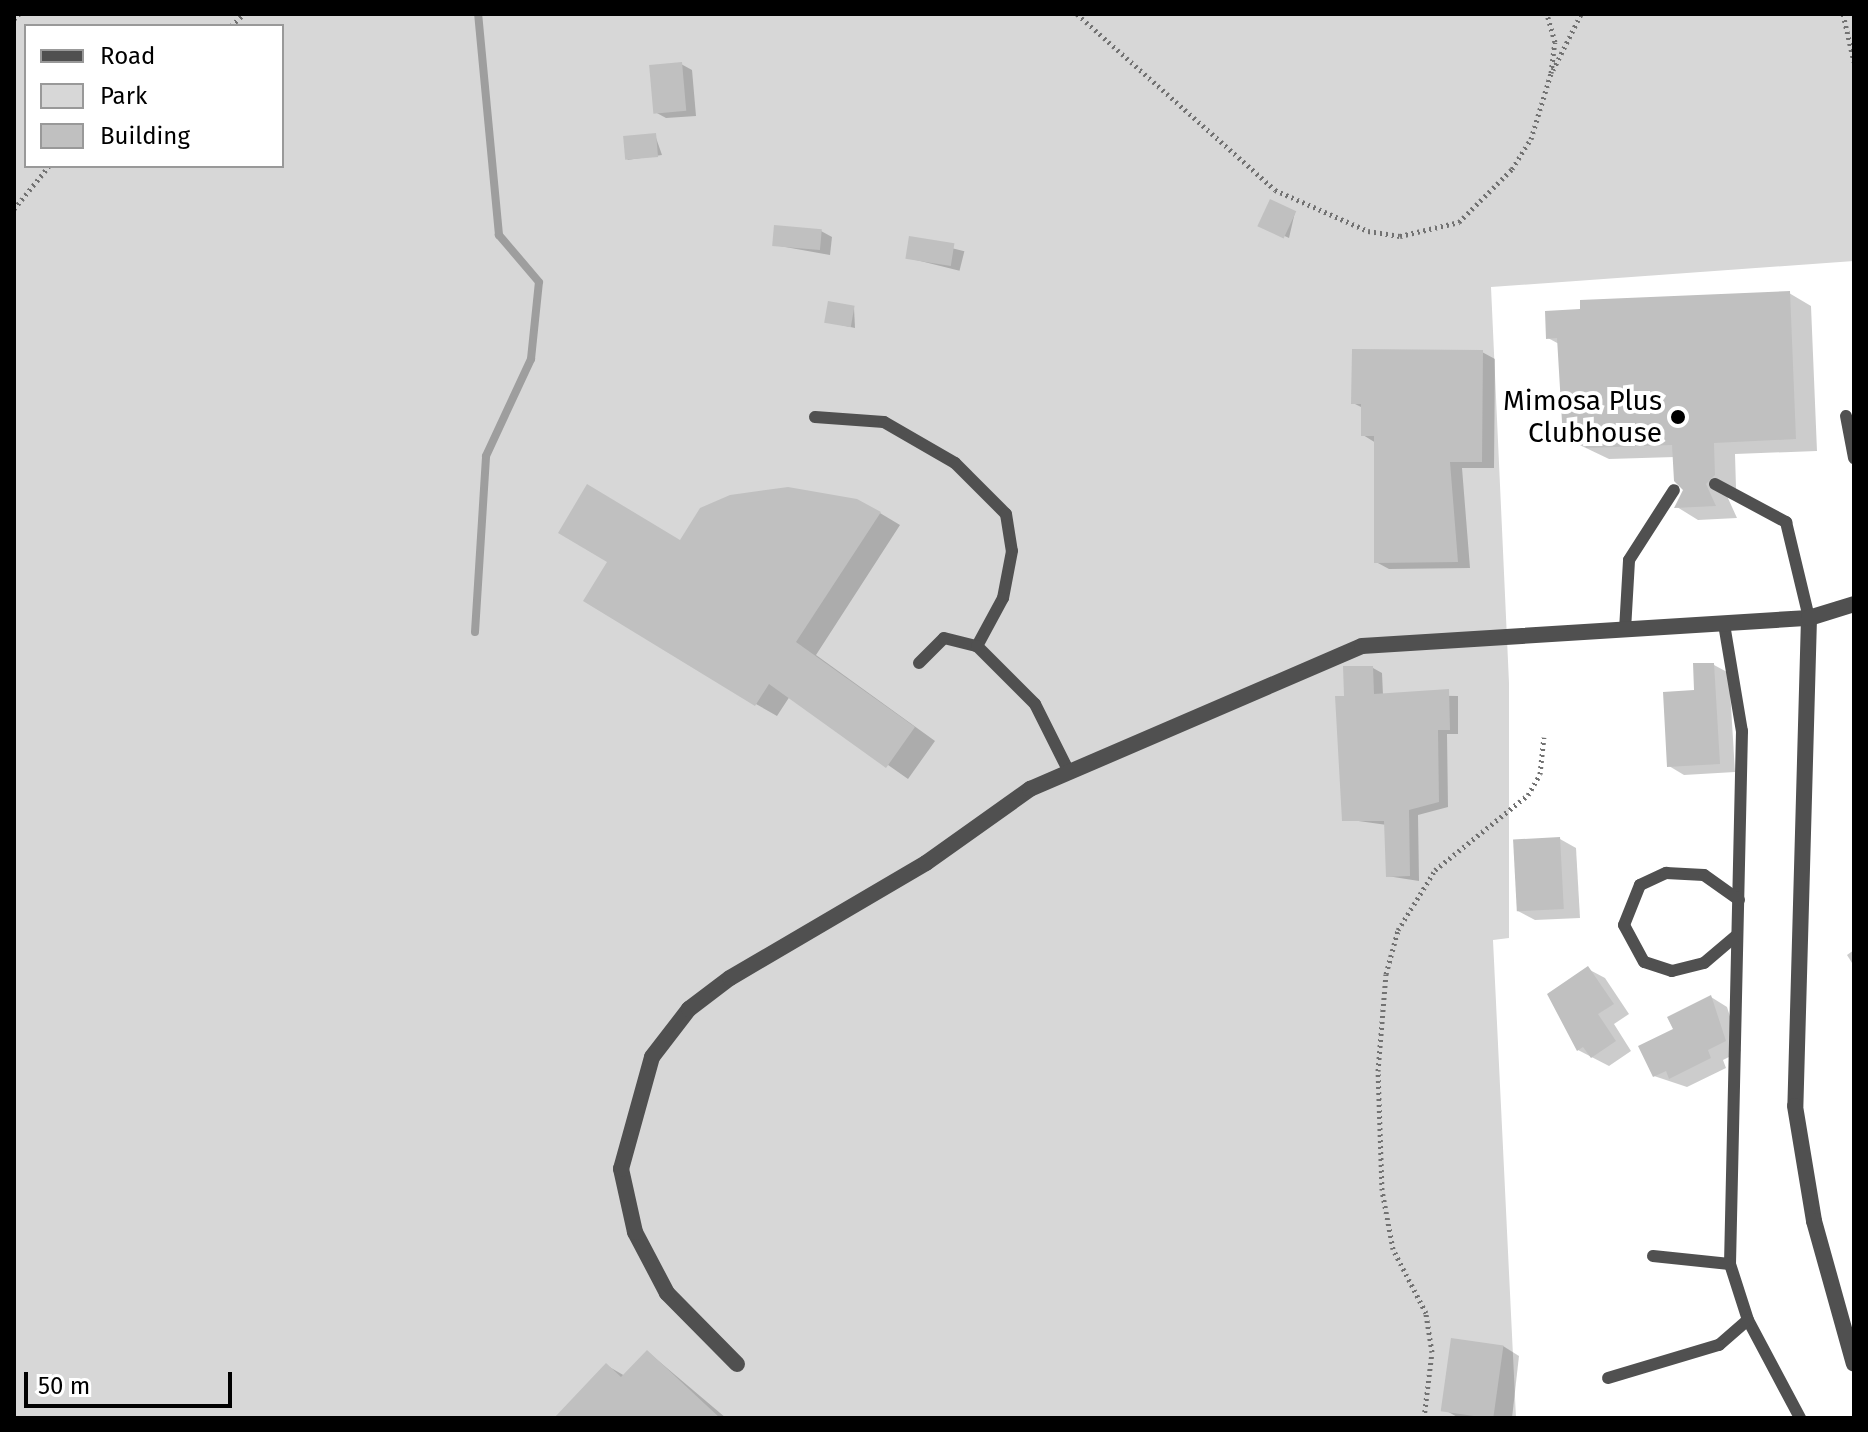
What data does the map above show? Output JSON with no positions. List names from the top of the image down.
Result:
{
  "places": ["Mimosa Plus Clubhouse"],
  "legend": ["Road", "Park", "Building"],
  "scale_bar": "50 m"
}
